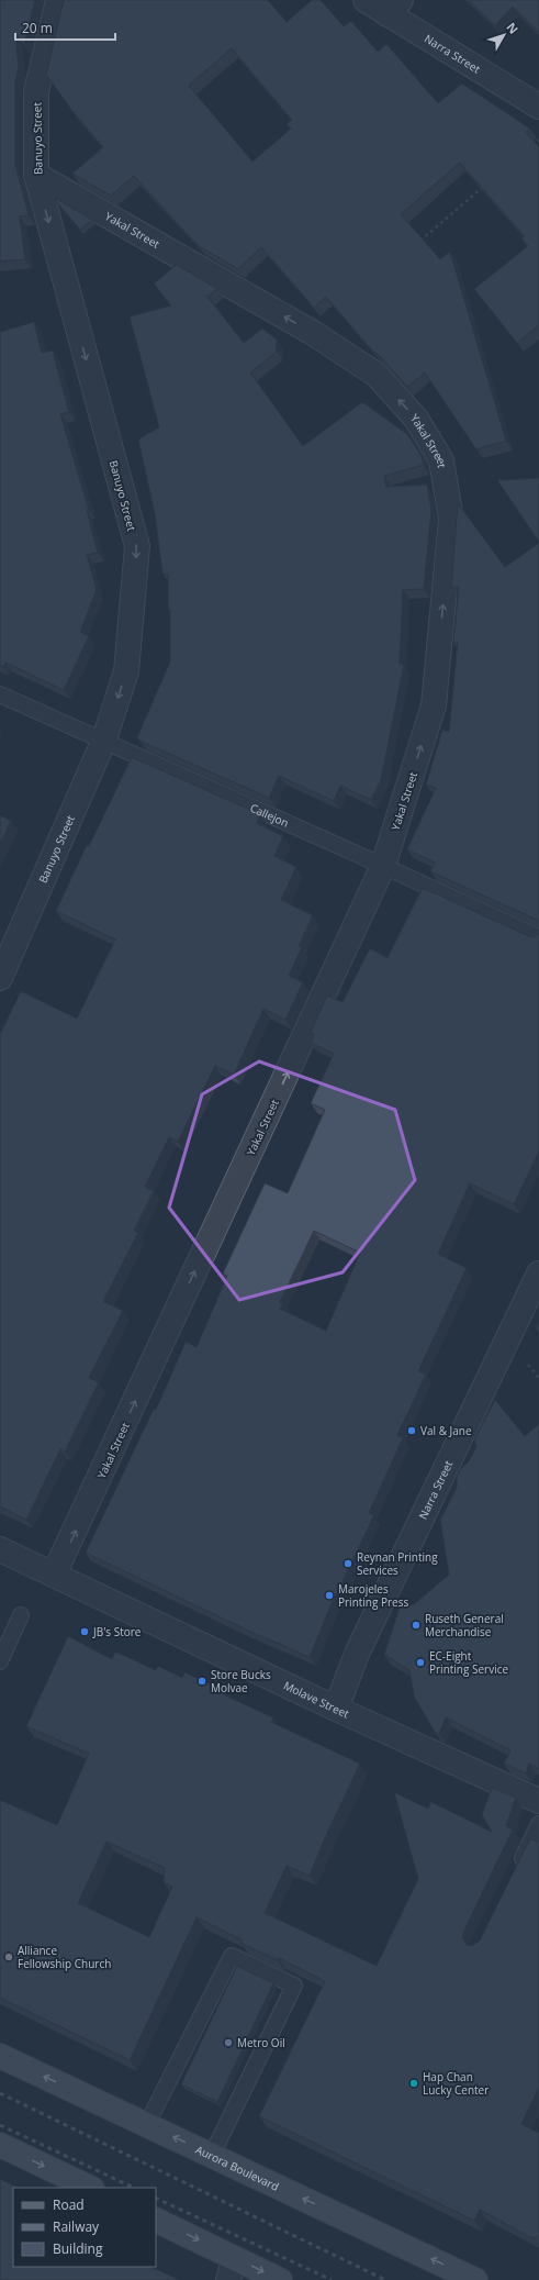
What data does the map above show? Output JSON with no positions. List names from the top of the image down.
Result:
{
  "streets": {
    "main road": ["Aurora Boulevard"],
    "street": [
      "Narra Street",
      "Banuyo Street",
      "Yakal Street",
      "Molave Street"
    ],
    "lane": ["Callejon"]
  },
  "crossings": [
    ["Narra Street", "Molave Street"],
    ["Banuyo Street", "Yakal Street"],
    ["Banuyo Street", "Callejon"],
    ["Yakal Street", "Callejon"],
    ["Yakal Street", "Molave Street"]
  ],
  "one_way": ["Banuyo Street", "Yakal Street"],
  "places": [
    "Val & Jane",
    "Reynan Printing Services",
    "Marojeles Printing Press",
    "Ruseth General Merchandise",
    "JB's Store",
    "EC-Eight Printing Service",
    "Store Bucks Molvae",
    "Alliance Fellowship Church",
    "Metro Oil",
    "Hap Chan Lucky Center"
  ],
  "legend": ["Road", "Railway", "Building"],
  "scale_bar": "20 m",
  "north": "top right"
}
